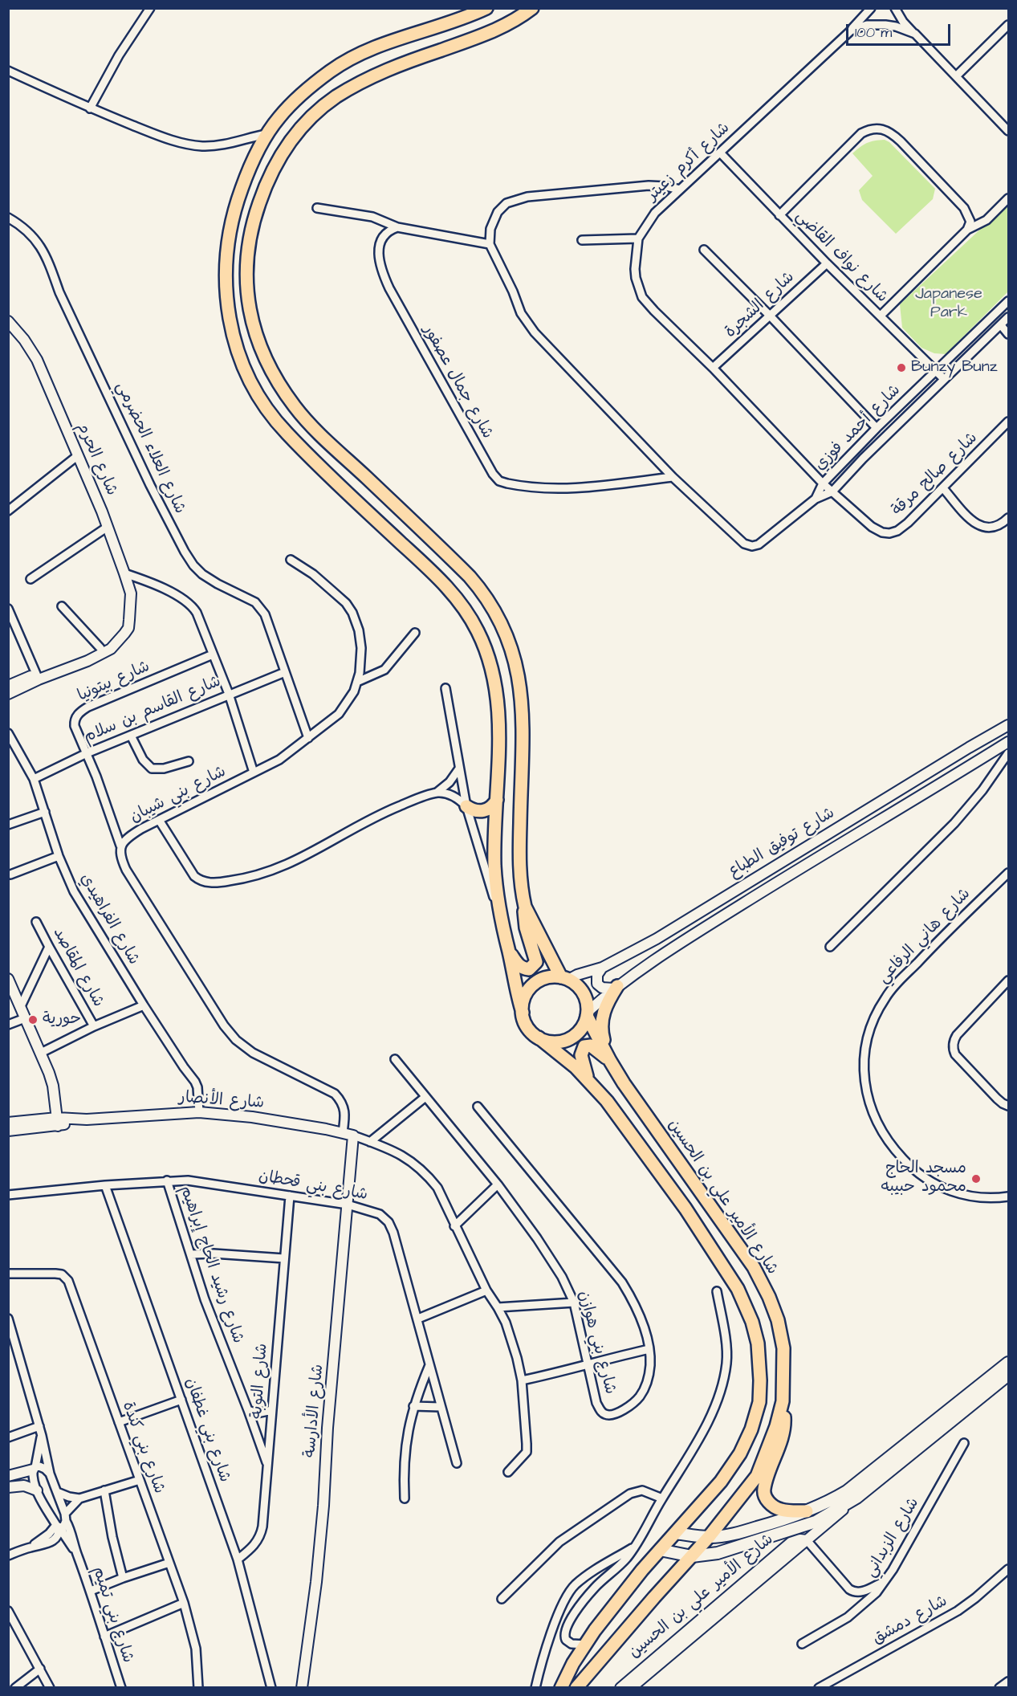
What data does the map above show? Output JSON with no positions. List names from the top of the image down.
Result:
{
  "streets": {
    "main road": ["شارع الأمير علي بن الحسين"],
    "street": [
      "شارع أكرم زعيتر",
      "شارع نواف القاضي",
      "شارع الشجرة",
      "شارع جمال عصفور",
      "شارع أحمد فوزي",
      "شارع العلاء الحضرمي",
      "شارع الحرم",
      "شارع صالح مرقة",
      "شارع بيتونيا",
      "شارع القاسم بن سلام",
      "شارع بني شيبان",
      "شارع توفيق الطباع",
      "شارع الفراهيدي",
      "شارع هاني الرفاعي",
      "شارع المقاصد",
      "شارع الأنصار",
      "شارع بني قحطان",
      "شارع رشيد الحاج إبراهيم",
      "شارع بني هوازن",
      "شارع التوبة",
      "شارع الأدارسة",
      "شارع بني غطفان",
      "شارع بني كندة",
      "شارع الزبداني",
      "شارع بني تميم",
      "شارع دمشق"
    ]
  },
  "crossings": [
    ["شارع أكرم زعيتر", "شارع نواف القاضي"],
    ["شارع أكرم زعيتر", "شارع الشجرة"],
    ["شارع أكرم زعيتر", "شارع أحمد فوزي"],
    ["شارع أكرم زعيتر", "شارع صالح مرقة"],
    ["شارع نواف القاضي", "شارع الشجرة"],
    ["شارع نواف القاضي", "شارع أحمد فوزي"],
    ["شارع جمال عصفور", "شارع أحمد فوزي"],
    ["شارع أحمد فوزي", "شارع صالح مرقة"],
    ["شارع العلاء الحضرمي", "شارع القاسم بن سلام"],
    ["شارع العلاء الحضرمي", "شارع بني شيبان"],
    ["شارع بيتونيا", "شارع القاسم بن سلام"],
    ["شارع بيتونيا", "شارع بني شيبان"],
    ["شارع القاسم بن سلام", "شارع الفراهيدي"],
    ["شارع توفيق الطباع", "شارع الأمير علي بن الحسين"],
    ["شارع الفراهيدي", "شارع الأنصار"],
    ["شارع الأنصار", "شارع الأدارسة"],
    ["شارع بني قحطان", "شارع رشيد الحاج إبراهيم"],
    ["شارع بني قحطان", "شارع التوبة"],
    ["شارع بني قحطان", "شارع الأدارسة"],
    ["شارع بني قحطان", "شارع بني غطفان"],
    ["شارع رشيد الحاج إبراهيم", "شارع التوبة"],
    ["شارع التوبة", "شارع بني غطفان"]
  ],
  "parks": ["Japanese Park"],
  "places": ["Bunzy Bunz", "حورية", "مسجد الحاج محمود حبيبه"],
  "scale_bar": "100 m"
}
